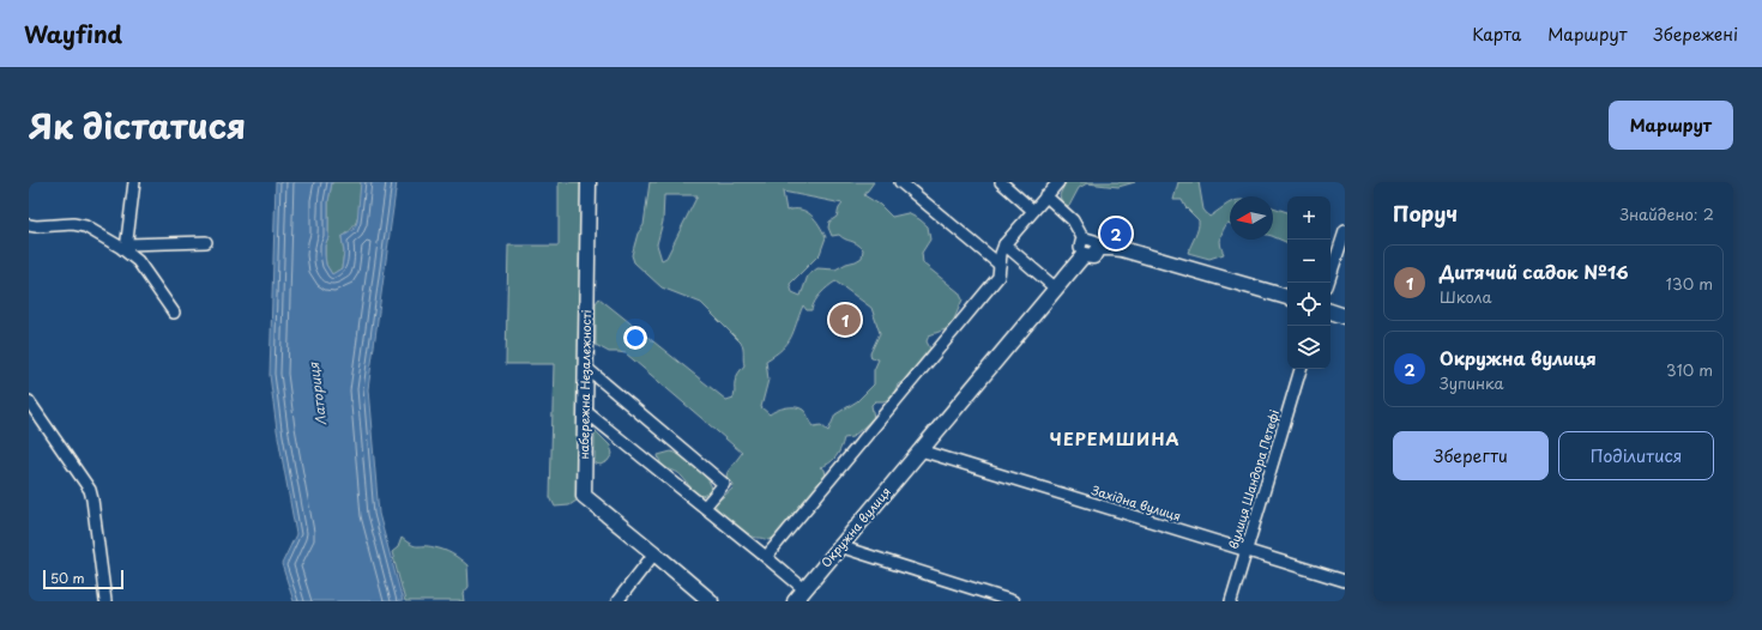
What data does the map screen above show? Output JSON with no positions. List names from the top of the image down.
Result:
{
  "streets": {
    "street": [
      "набережна Незалежності",
      "вулиця Шандора Петефі",
      "Західна вулиця",
      "Окружна вулиця"
    ]
  },
  "crossings": [
    ["вулиця Шандора Петефі", "Західна вулиця"],
    ["Західна вулиця", "Окружна вулиця"]
  ],
  "districts": ["ЧЕРЕМШИНА"],
  "water": ["Латориця"],
  "scale_bar": "50 m",
  "north": "left",
  "page": {
    "header": "Wayfind",
    "nav": ["Карта", "Маршрут", "Збережені"],
    "title": "Як дістатися",
    "buttons": [
      "Маршрут",
      ["Зберегти", "Поділитися"]
    ],
    "heading": ["Поруч", "Знайдено: 2"],
    "map_buttons": ["+", "−"],
    "pins": ["2", "1"],
    "list": [
      {
        "mark": "1",
        "name": "Дитячий садок №16",
        "note": "Школа",
        "value": "130 m"
      },
      {
        "mark": "2",
        "name": "Окружна вулиця",
        "note": "Зупинка",
        "value": "310 m"
      }
    ],
    "scale": "50 m"
  }
}
